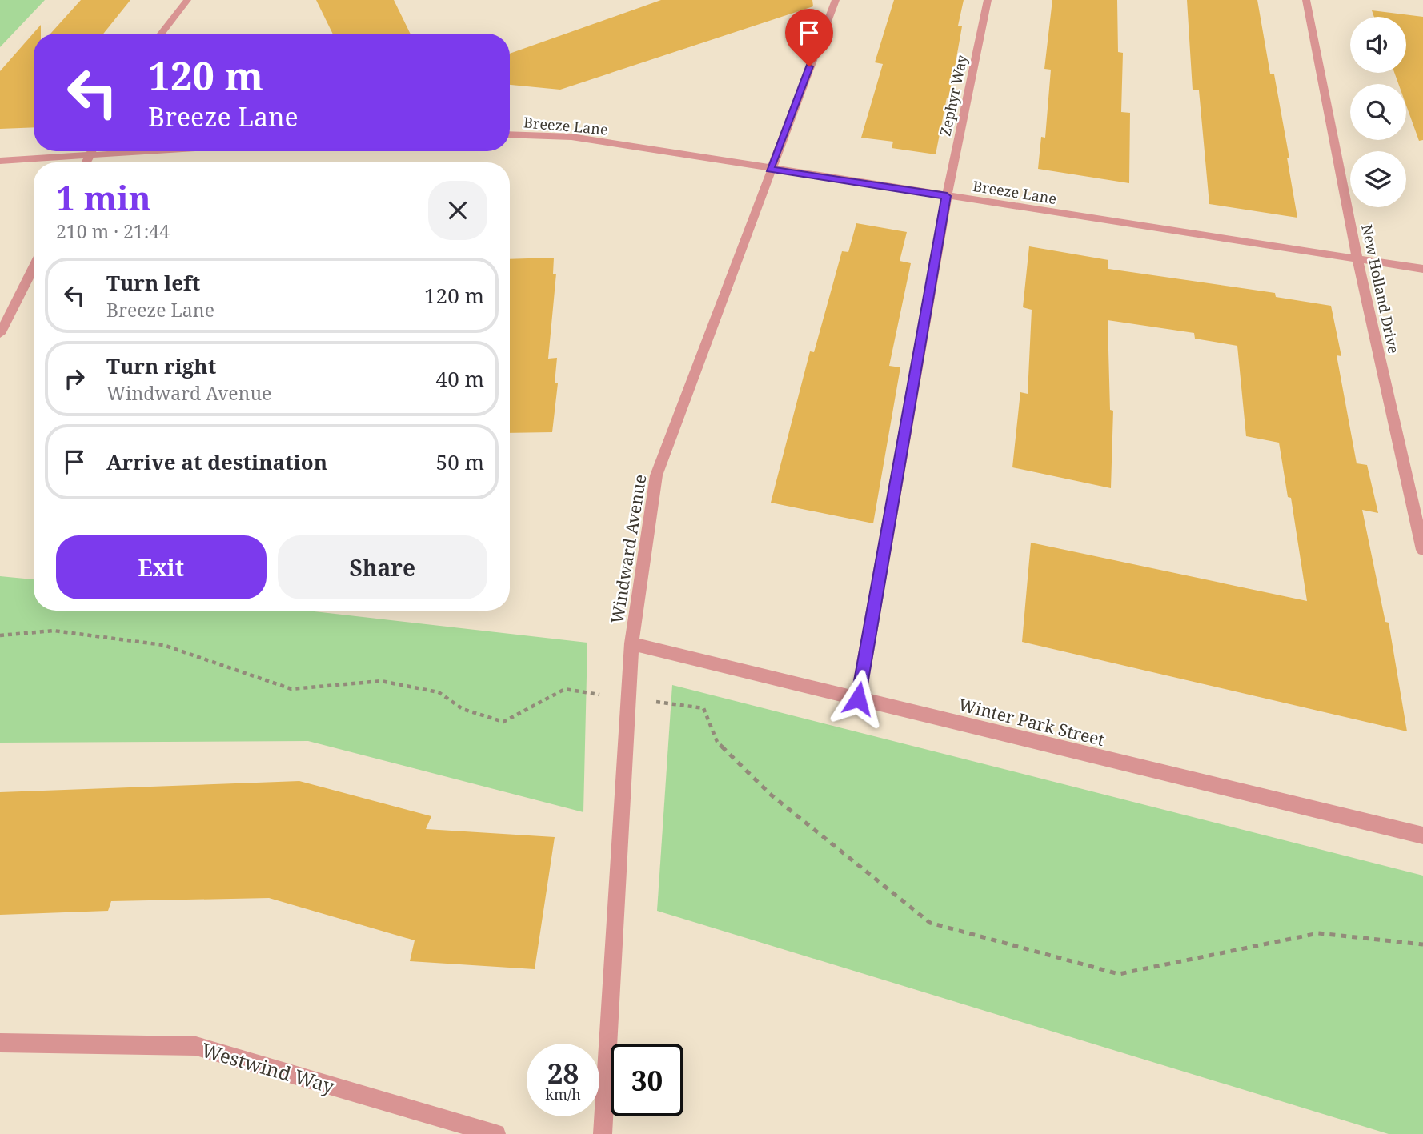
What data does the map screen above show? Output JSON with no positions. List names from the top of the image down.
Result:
{
  "streets": {
    "street": [
      "Zephyr Way",
      "Breeze Lane",
      "New Holland Drive",
      "Windward Avenue",
      "Winter Park Street",
      "Westwind Way"
    ]
  },
  "crossings": [
    ["Zephyr Way", "Breeze Lane"],
    ["Zephyr Way", "Winter Park Street"],
    ["Breeze Lane", "New Holland Drive"],
    ["Breeze Lane", "Windward Avenue"],
    ["Windward Avenue", "Winter Park Street"]
  ],
  "page": {
    "turn": ["120 m", "Breeze Lane"],
    "heading": ["1 min", "210 m · 21:44"],
    "list": [
      {
        "name": "Turn left",
        "note": "Breeze Lane",
        "value": "120 m"
      },
      {
        "name": "Turn right",
        "note": "Windward Avenue",
        "value": "40 m"
      },
      {
        "name": "Arrive at destination",
        "value": "50 m"
      }
    ],
    "buttons": ["Exit", "Share"],
    "speed": "28 km/h",
    "limit": "30"
  }
}
